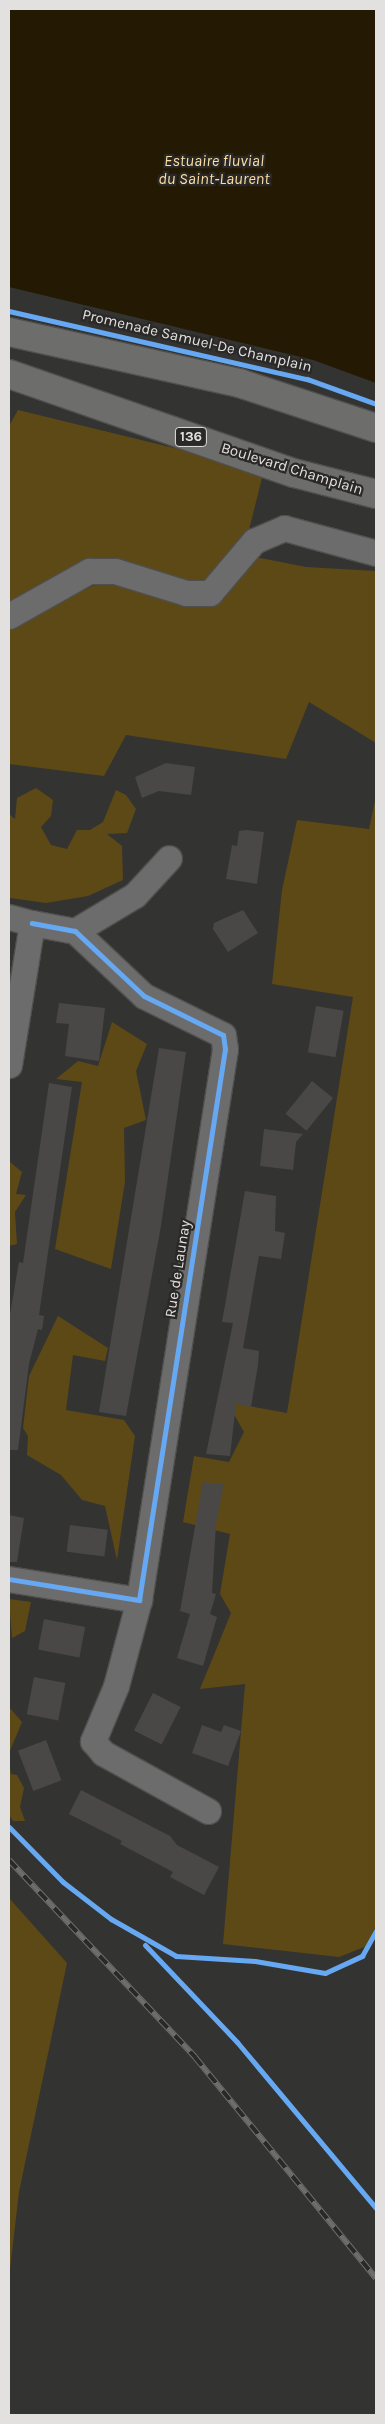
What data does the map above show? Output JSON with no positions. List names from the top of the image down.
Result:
{
  "streets": {
    "main road": ["136", "Boulevard Champlain"],
    "street": ["Rue de Launay"],
    "cycle path": ["Promenade Samuel-De Champlain"]
  },
  "water": ["Estuaire fluvial du Saint-Laurent"]
}
